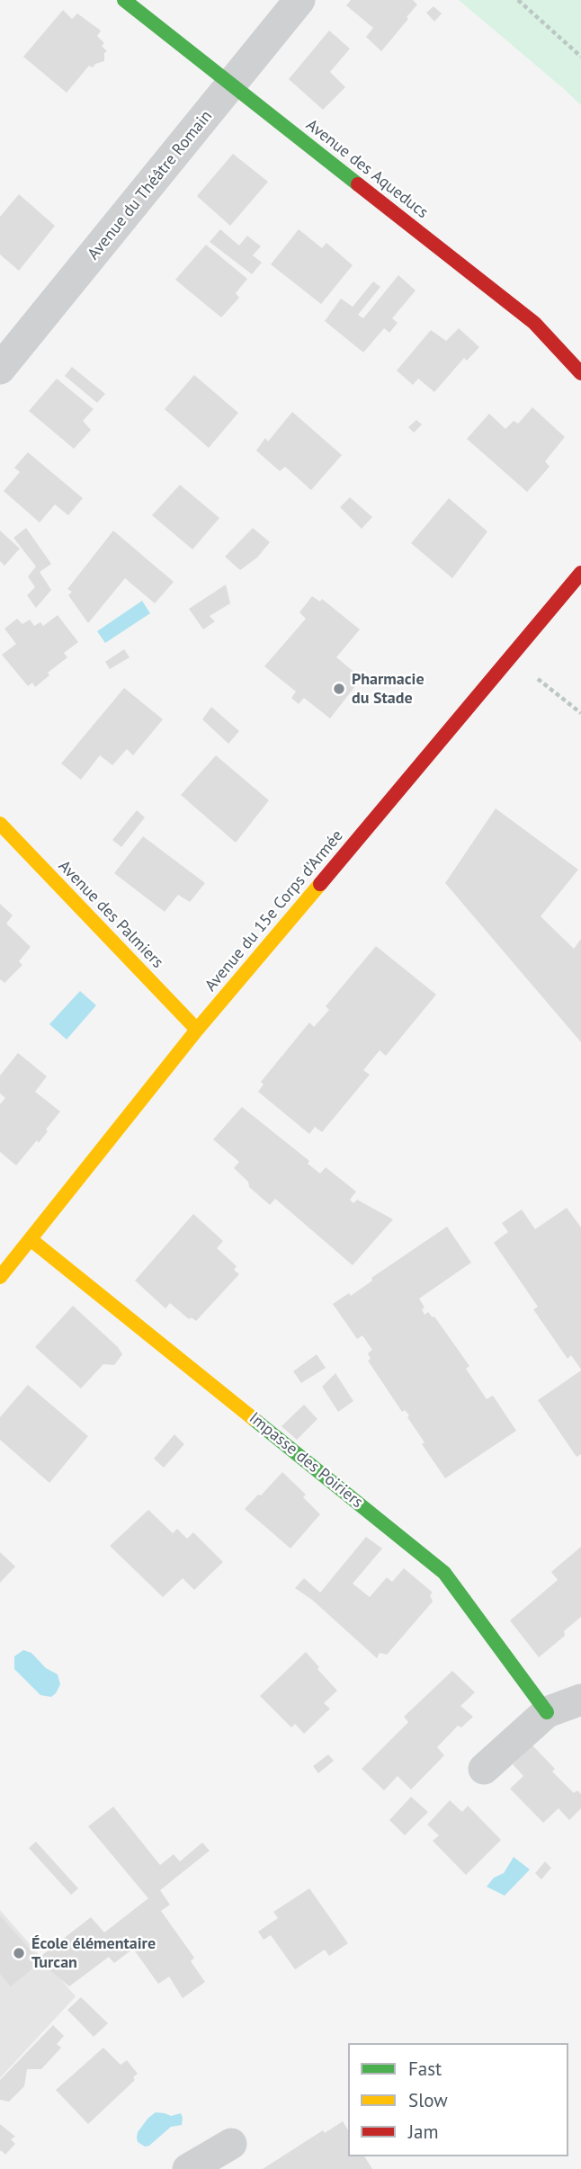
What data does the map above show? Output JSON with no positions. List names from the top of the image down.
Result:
{
  "streets": {
    "street": [
      "Avenue des Aqueducs",
      "Avenue du Théâtre Romain",
      "Avenue du 15e Corps d'Armée",
      "Avenue des Palmiers",
      "Impasse des Poiriers"
    ]
  },
  "crossings": [
    ["Avenue des Aqueducs", "Avenue du Théâtre Romain"],
    ["Avenue du 15e Corps d'Armée", "Avenue des Palmiers"],
    ["Avenue du 15e Corps d'Armée", "Impasse des Poiriers"]
  ],
  "places": ["Pharmacie du Stade", "École élémentaire Turcan"],
  "legend": ["Fast", "Slow", "Jam"]
}
